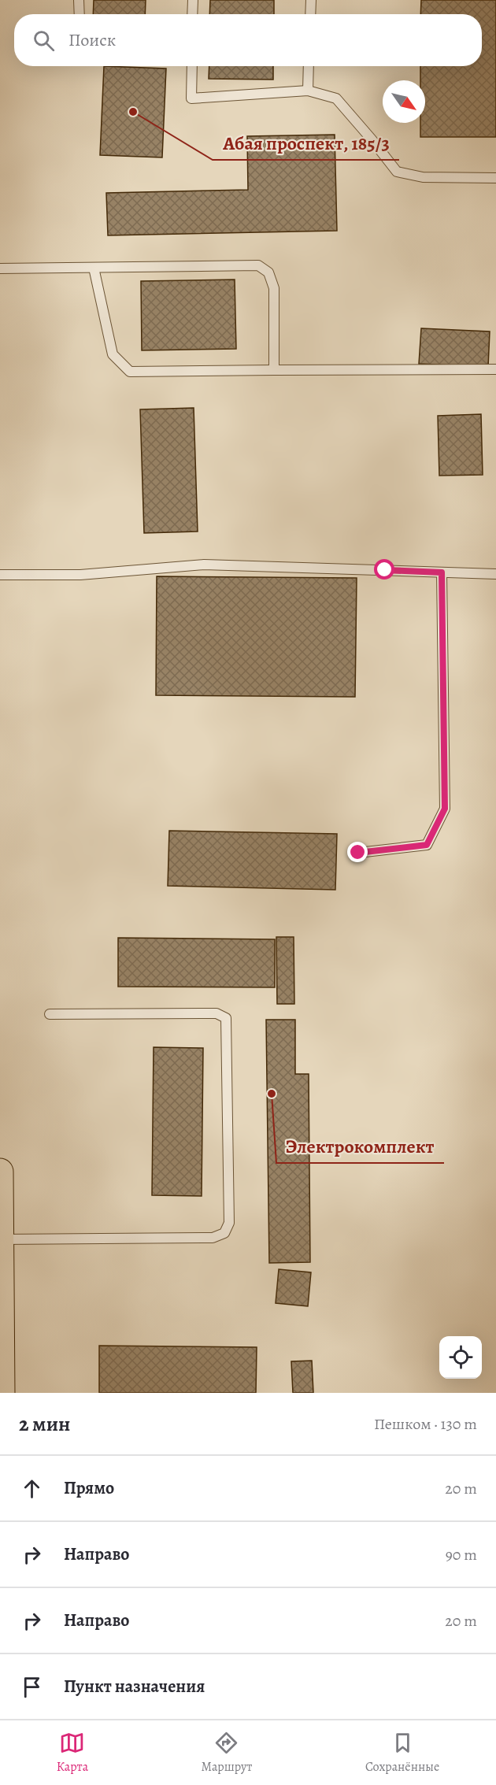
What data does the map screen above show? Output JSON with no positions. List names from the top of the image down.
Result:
{
  "places": ["Абая проспект, 185/3", "Электрокомплект"],
  "north": "bottom right",
  "page": {
    "search": "Поиск",
    "heading": ["2 мин", "Пешком · 130 m"],
    "list": [
      ["Прямо", "20 m"],
      ["Направо", "90 m"],
      ["Направо", "20 m"],
      "Пункт назначения"
    ],
    "nav": ["Карта", "Маршрут", "Сохранённые"]
  }
}
